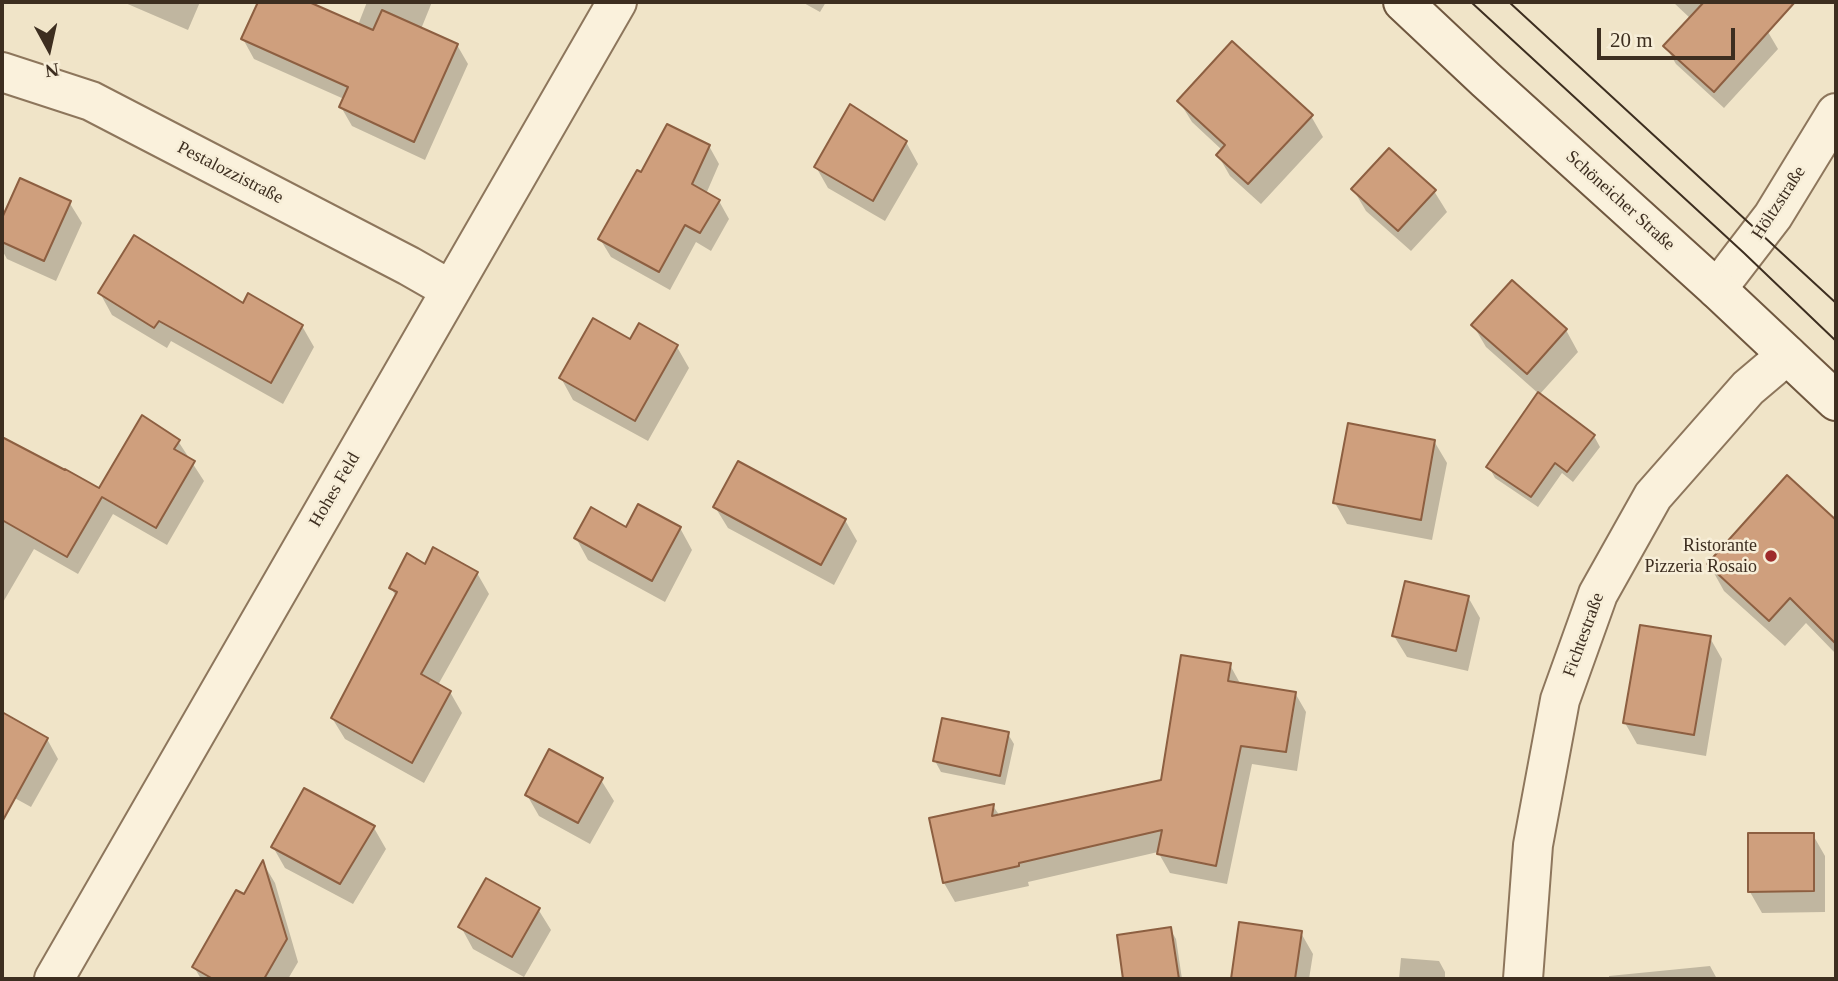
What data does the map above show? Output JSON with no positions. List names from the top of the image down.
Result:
{
  "streets": {
    "street": [
      "Pestalozzistraße",
      "Schöneicher Straße",
      "Höltzstraße",
      "Hohes Feld",
      "Fichtestraße"
    ]
  },
  "crossings": [
    ["Pestalozzistraße", "Hohes Feld"],
    ["Schöneicher Straße", "Höltzstraße"],
    ["Schöneicher Straße", "Fichtestraße"]
  ],
  "places": ["Ristorante Pizzeria Rosaio"],
  "scale_bar": "20 m",
  "north": "bottom"
}
